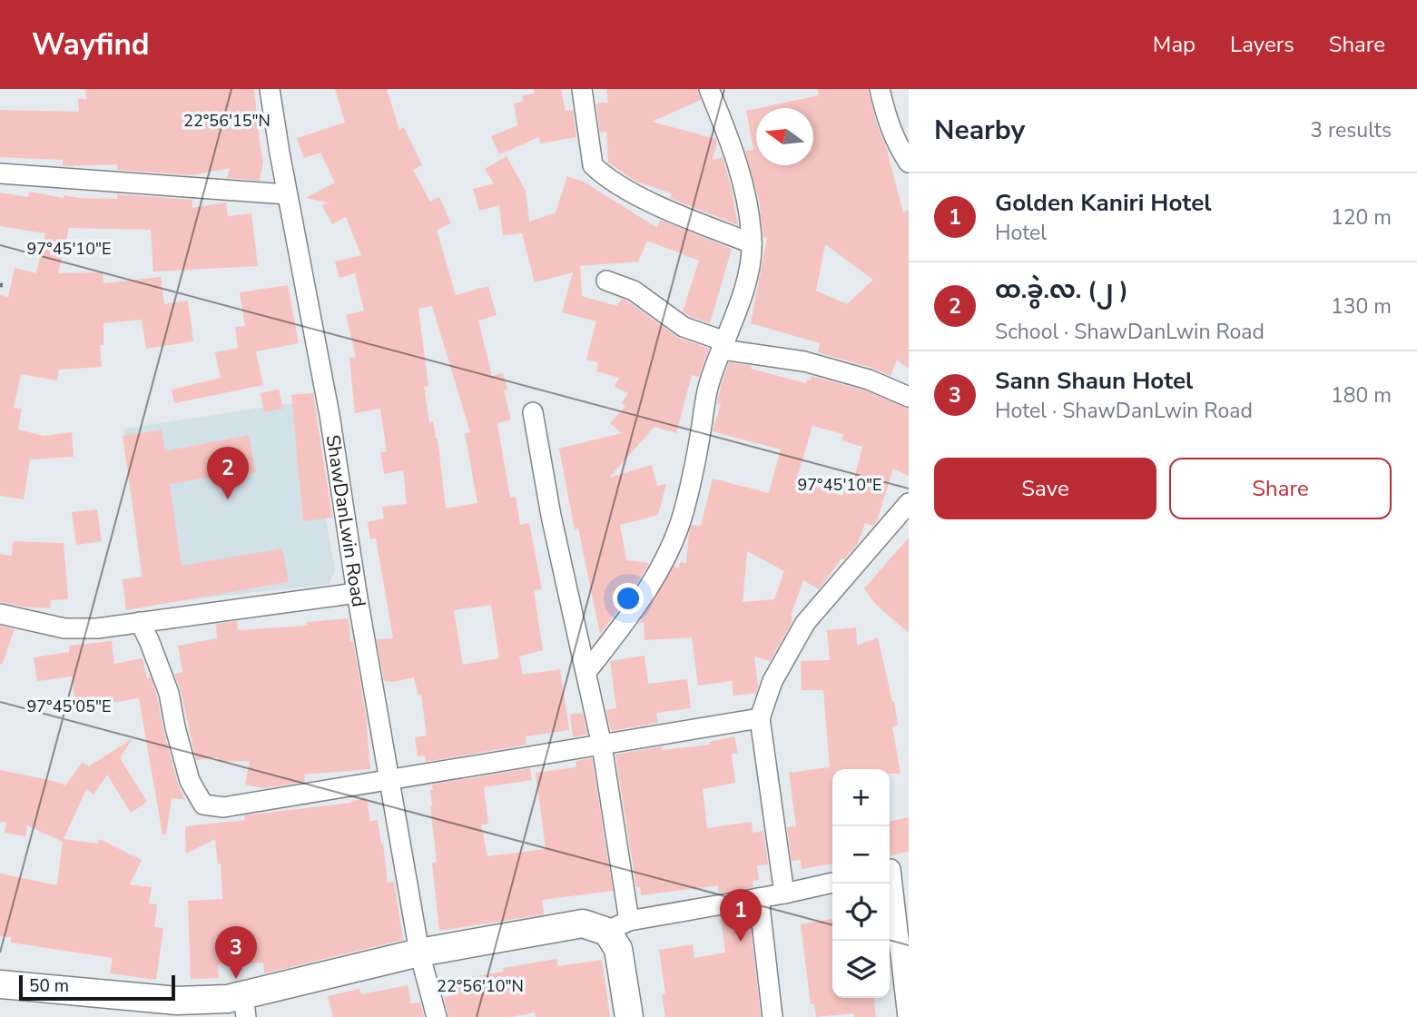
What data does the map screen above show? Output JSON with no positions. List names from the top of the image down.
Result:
{
  "streets": {
    "street": ["ShawDanLwin Road"]
  },
  "scale_bar": "50 m",
  "north": "left",
  "page": {
    "header": "Wayfind",
    "nav": ["Map", "Layers", "Share"],
    "heading": ["Nearby", "3 results"],
    "list": [
      {
        "mark": "1",
        "name": "Golden Kaniri Hotel",
        "note": "Hotel",
        "value": "120 m"
      },
      {
        "mark": "2",
        "name": "ထ.ခွဲ.လ. (၂ )",
        "note": "School · ShawDanLwin Road",
        "value": "130 m"
      },
      {
        "mark": "3",
        "name": "Sann Shaun Hotel",
        "note": "Hotel · ShawDanLwin Road",
        "value": "180 m"
      }
    ],
    "buttons": ["Save", "Share"],
    "pins": ["2", "1", "3"],
    "map_buttons": ["+", "−"],
    "scale": "50 m"
  },
  "coordinates": [
    "22°56'15\"N",
    "97°45'10\"E",
    "97°45'05\"E",
    "22°56'10\"N"
  ]
}
